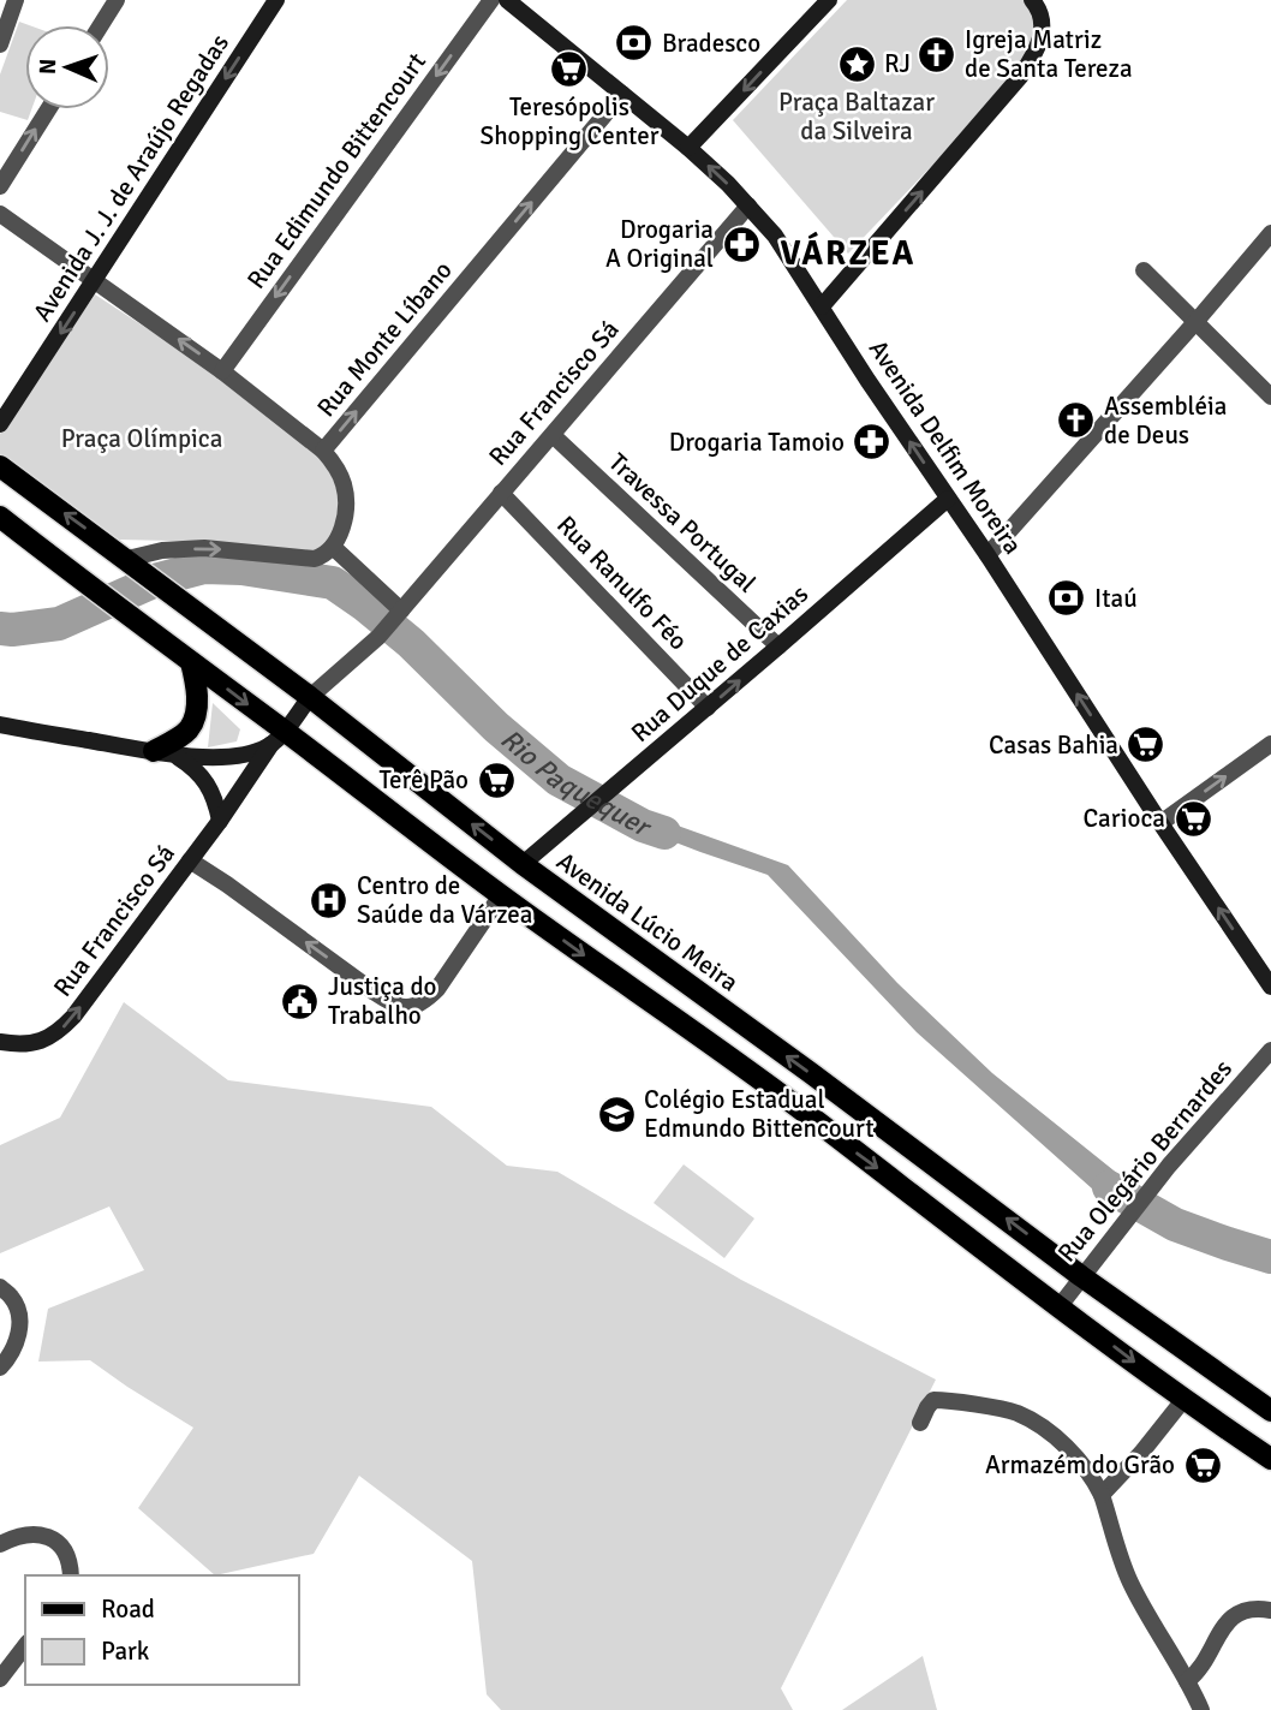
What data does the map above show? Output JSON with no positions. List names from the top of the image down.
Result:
{
  "streets": {
    "main road": [
      "Avenida J. J. de Araújo Regadas",
      "Rua Francisco Sá",
      "Avenida Delfim Moreira",
      "Rua Duque de Caxias",
      "Avenida Lúcio Meira"
    ],
    "street": [
      "Rua Edimundo Bittencourt",
      "Rua Monte Líbano",
      "Travessa Portugal",
      "Rua Ranulfo Féo",
      "Rua Olegário Bernardes"
    ]
  },
  "crossings": [
    ["Rua Monte Líbano", "Avenida Delfim Moreira"],
    ["Rua Francisco Sá", "Avenida Delfim Moreira"],
    ["Rua Francisco Sá", "Travessa Portugal"],
    ["Rua Francisco Sá", "Rua Ranulfo Féo"],
    ["Rua Francisco Sá", "Avenida Lúcio Meira"],
    ["Avenida Delfim Moreira", "Rua Duque de Caxias"],
    ["Travessa Portugal", "Rua Duque de Caxias"],
    ["Rua Ranulfo Féo", "Rua Duque de Caxias"],
    ["Rua Duque de Caxias", "Avenida Lúcio Meira"],
    ["Avenida Lúcio Meira", "Rua Olegário Bernardes"]
  ],
  "one_way": [
    "Rua Edimundo Bittencourt",
    "Avenida J. J. de Araújo Regadas",
    "Rua Monte Líbano",
    "Avenida Delfim Moreira"
  ],
  "districts": ["VÁRZEA"],
  "water": ["Rio Paquequer"],
  "parks": ["Praça Baltazar da Silveira", "Praça Olímpica"],
  "places": {
    "bank": ["Bradesco", "Itaú"],
    "church": ["Igreja Matriz de Santa Tereza", "Assembléia de Deus"],
    "place": ["RJ"],
    "supermarket": [
      "Teresópolis Shopping Center",
      "Casas Bahia",
      "Terê Pão",
      "Carioca",
      "Armazém do Grão"
    ],
    "pharmacy": ["Drogaria A Original", "Drogaria Tamoio"],
    "hospital": ["Centro de Saúde da Várzea"],
    "public building": ["Justiça do Trabalho"],
    "school or university": ["Colégio Estadual Edmundo Bittencourt"]
  },
  "legend": ["Road", "Park"],
  "north": "left"
}
